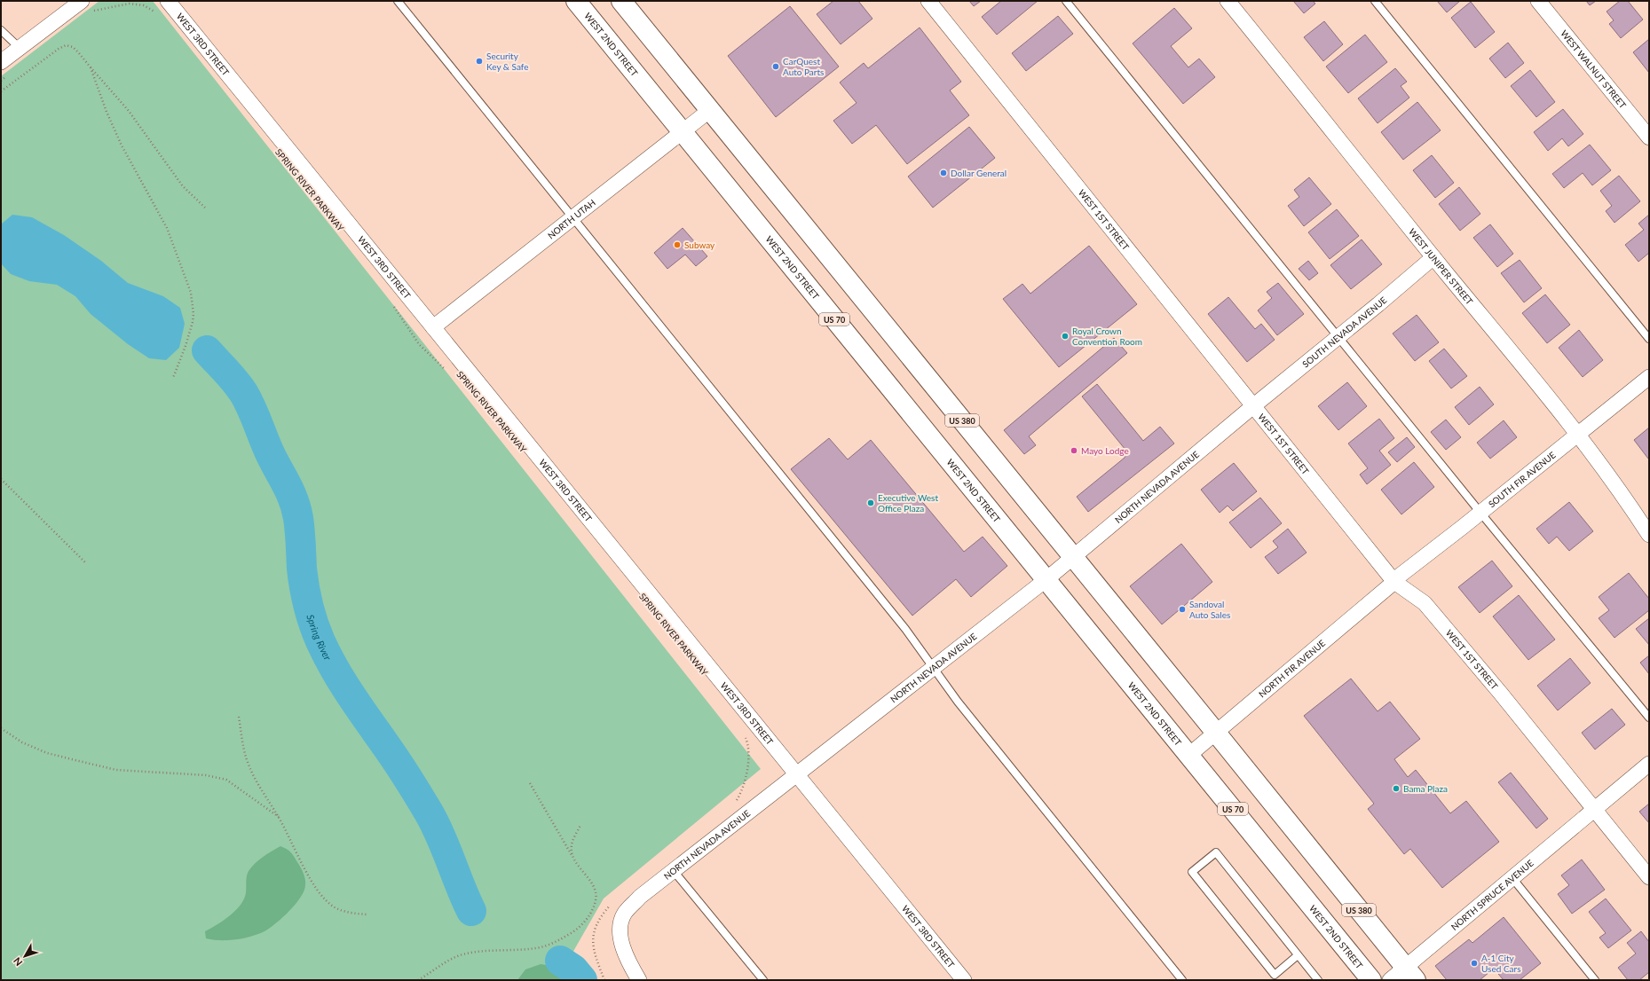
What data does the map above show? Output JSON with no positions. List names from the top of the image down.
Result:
{
  "streets": {
    "main road": ["WEST 2ND STREET", "US 70", "US 380"],
    "street": [
      "WEST 3RD STREET",
      "WEST WALNUT STREET",
      "NORTH UTAH",
      "WEST 1ST STREET",
      "WEST JUNIPER STREET",
      "SOUTH NEVADA AVENUE",
      "SOUTH FIR AVENUE",
      "NORTH NEVADA AVENUE",
      "NORTH FIR AVENUE",
      "NORTH SPRUCE AVENUE"
    ],
    "path": ["SPRING RIVER PARKWAY"]
  },
  "crossings": [
    ["WEST 3RD STREET", "NORTH UTAH"],
    ["WEST 3RD STREET", "NORTH NEVADA AVENUE"],
    ["WEST 2ND STREET", "NORTH UTAH"],
    ["WEST 2ND STREET", "NORTH NEVADA AVENUE"],
    ["WEST 2ND STREET", "NORTH FIR AVENUE"],
    ["NORTH UTAH", "US 380"],
    ["WEST 1ST STREET", "SOUTH NEVADA AVENUE"],
    ["WEST 1ST STREET", "SOUTH FIR AVENUE"],
    ["WEST 1ST STREET", "NORTH NEVADA AVENUE"],
    ["WEST 1ST STREET", "NORTH FIR AVENUE"],
    ["WEST 1ST STREET", "NORTH SPRUCE AVENUE"],
    ["WEST JUNIPER STREET", "SOUTH NEVADA AVENUE"],
    ["WEST JUNIPER STREET", "SOUTH FIR AVENUE"],
    ["SOUTH NEVADA AVENUE", "NORTH NEVADA AVENUE"],
    ["US 380", "NORTH NEVADA AVENUE"],
    ["US 380", "NORTH FIR AVENUE"],
    ["US 380", "NORTH SPRUCE AVENUE"],
    ["SOUTH FIR AVENUE", "NORTH FIR AVENUE"]
  ],
  "water": ["Spring River"],
  "places": [
    "Security Key & Safe",
    "CarQuest Auto Parts",
    "Dollar General",
    "Subway",
    "Royal Crown Convention Room",
    "Mayo Lodge",
    "Executive West Office Plaza",
    "Sandoval Auto Sales",
    "Bama Plaza",
    "A-1 City Used Cars"
  ],
  "north": "bottom left"
}
